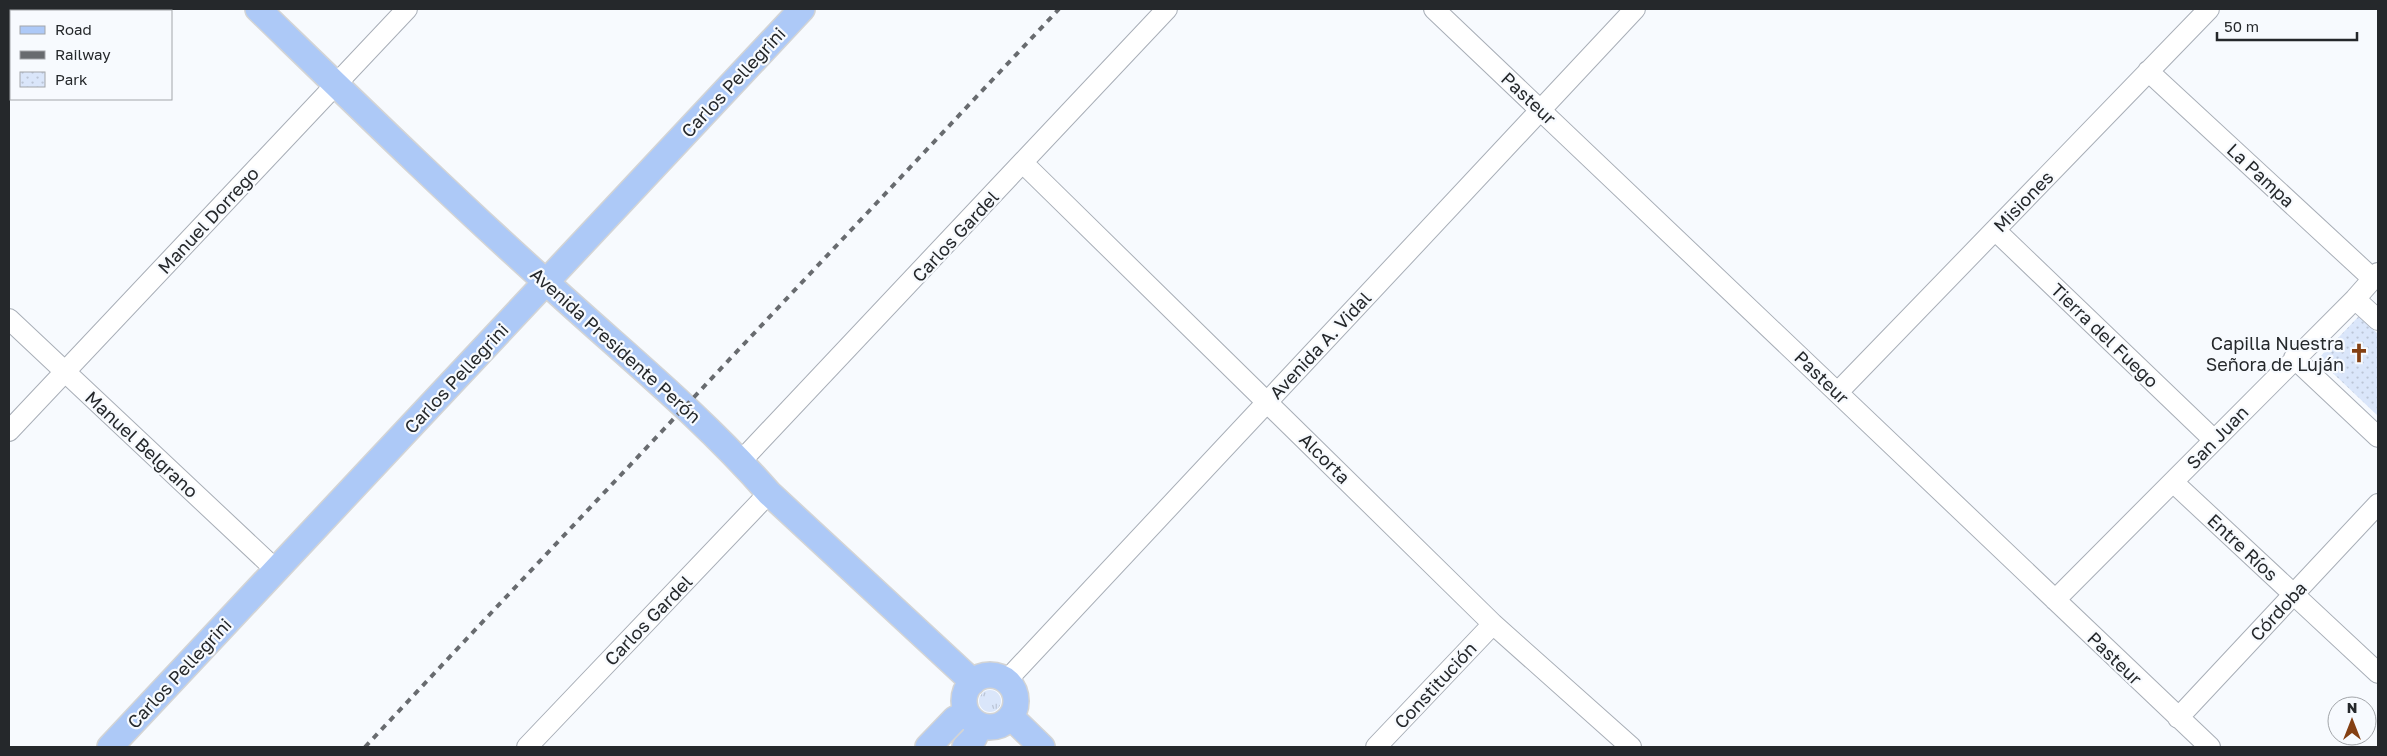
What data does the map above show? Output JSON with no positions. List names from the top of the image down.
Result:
{
  "streets": {
    "main road": ["Carlos Pellegrini", "Avenida Presidente Perón"],
    "street": [
      "Pasteur",
      "La Pampa",
      "Misiones",
      "Manuel Dorrego",
      "Carlos Gardel",
      "Tierra del Fuego",
      "Avenida A. Vidal",
      "San Juan",
      "Manuel Belgrano",
      "Alcorta",
      "Entre Ríos",
      "Córdoba",
      "Constitución"
    ]
  },
  "crossings": [
    ["Carlos Pellegrini", "Avenida Presidente Perón"],
    ["Carlos Pellegrini", "Manuel Belgrano"],
    ["Pasteur", "Misiones"],
    ["Pasteur", "Avenida A. Vidal"],
    ["Pasteur", "San Juan"],
    ["Pasteur", "Córdoba"],
    ["La Pampa", "Misiones"],
    ["La Pampa", "San Juan"],
    ["Misiones", "Tierra del Fuego"],
    ["Manuel Dorrego", "Avenida Presidente Perón"],
    ["Manuel Dorrego", "Manuel Belgrano"],
    ["Carlos Gardel", "Avenida Presidente Perón"],
    ["Carlos Gardel", "Alcorta"],
    ["Tierra del Fuego", "San Juan"],
    ["Avenida Presidente Perón", "Avenida A. Vidal"],
    ["Avenida A. Vidal", "Alcorta"],
    ["San Juan", "Entre Ríos"],
    ["Alcorta", "Constitución"],
    ["Entre Ríos", "Córdoba"]
  ],
  "places": {
    "church": ["Capilla Nuestra Señora de Luján"]
  },
  "legend": ["Road", "Railway", "Park"],
  "scale_bar": "50 m",
  "north": "top"
}
